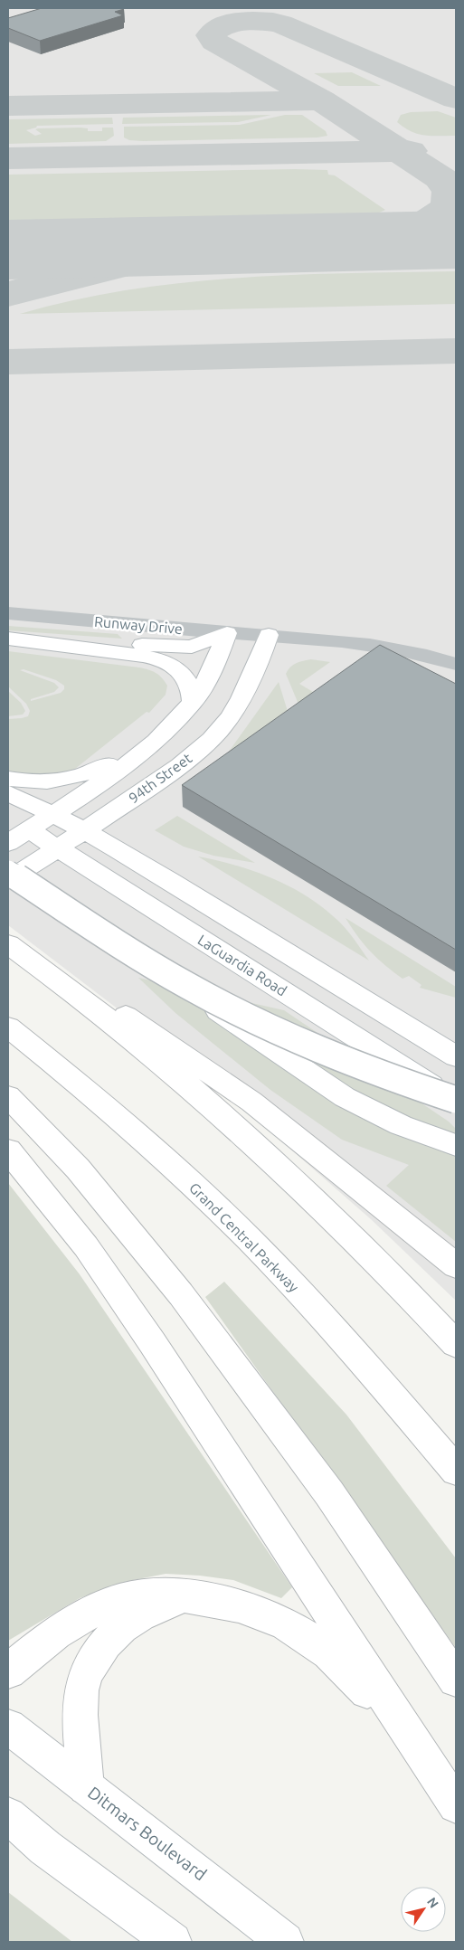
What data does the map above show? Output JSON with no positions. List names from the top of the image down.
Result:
{
  "streets": {
    "main road": [
      "94th Street",
      "LaGuardia Road",
      "Grand Central Parkway",
      "Ditmars Boulevard"
    ],
    "street": ["Runway Drive"]
  },
  "crossings": [
    ["Runway Drive", "94th Street"],
    ["94th Street", "LaGuardia Road"]
  ],
  "north": "top right"
}
